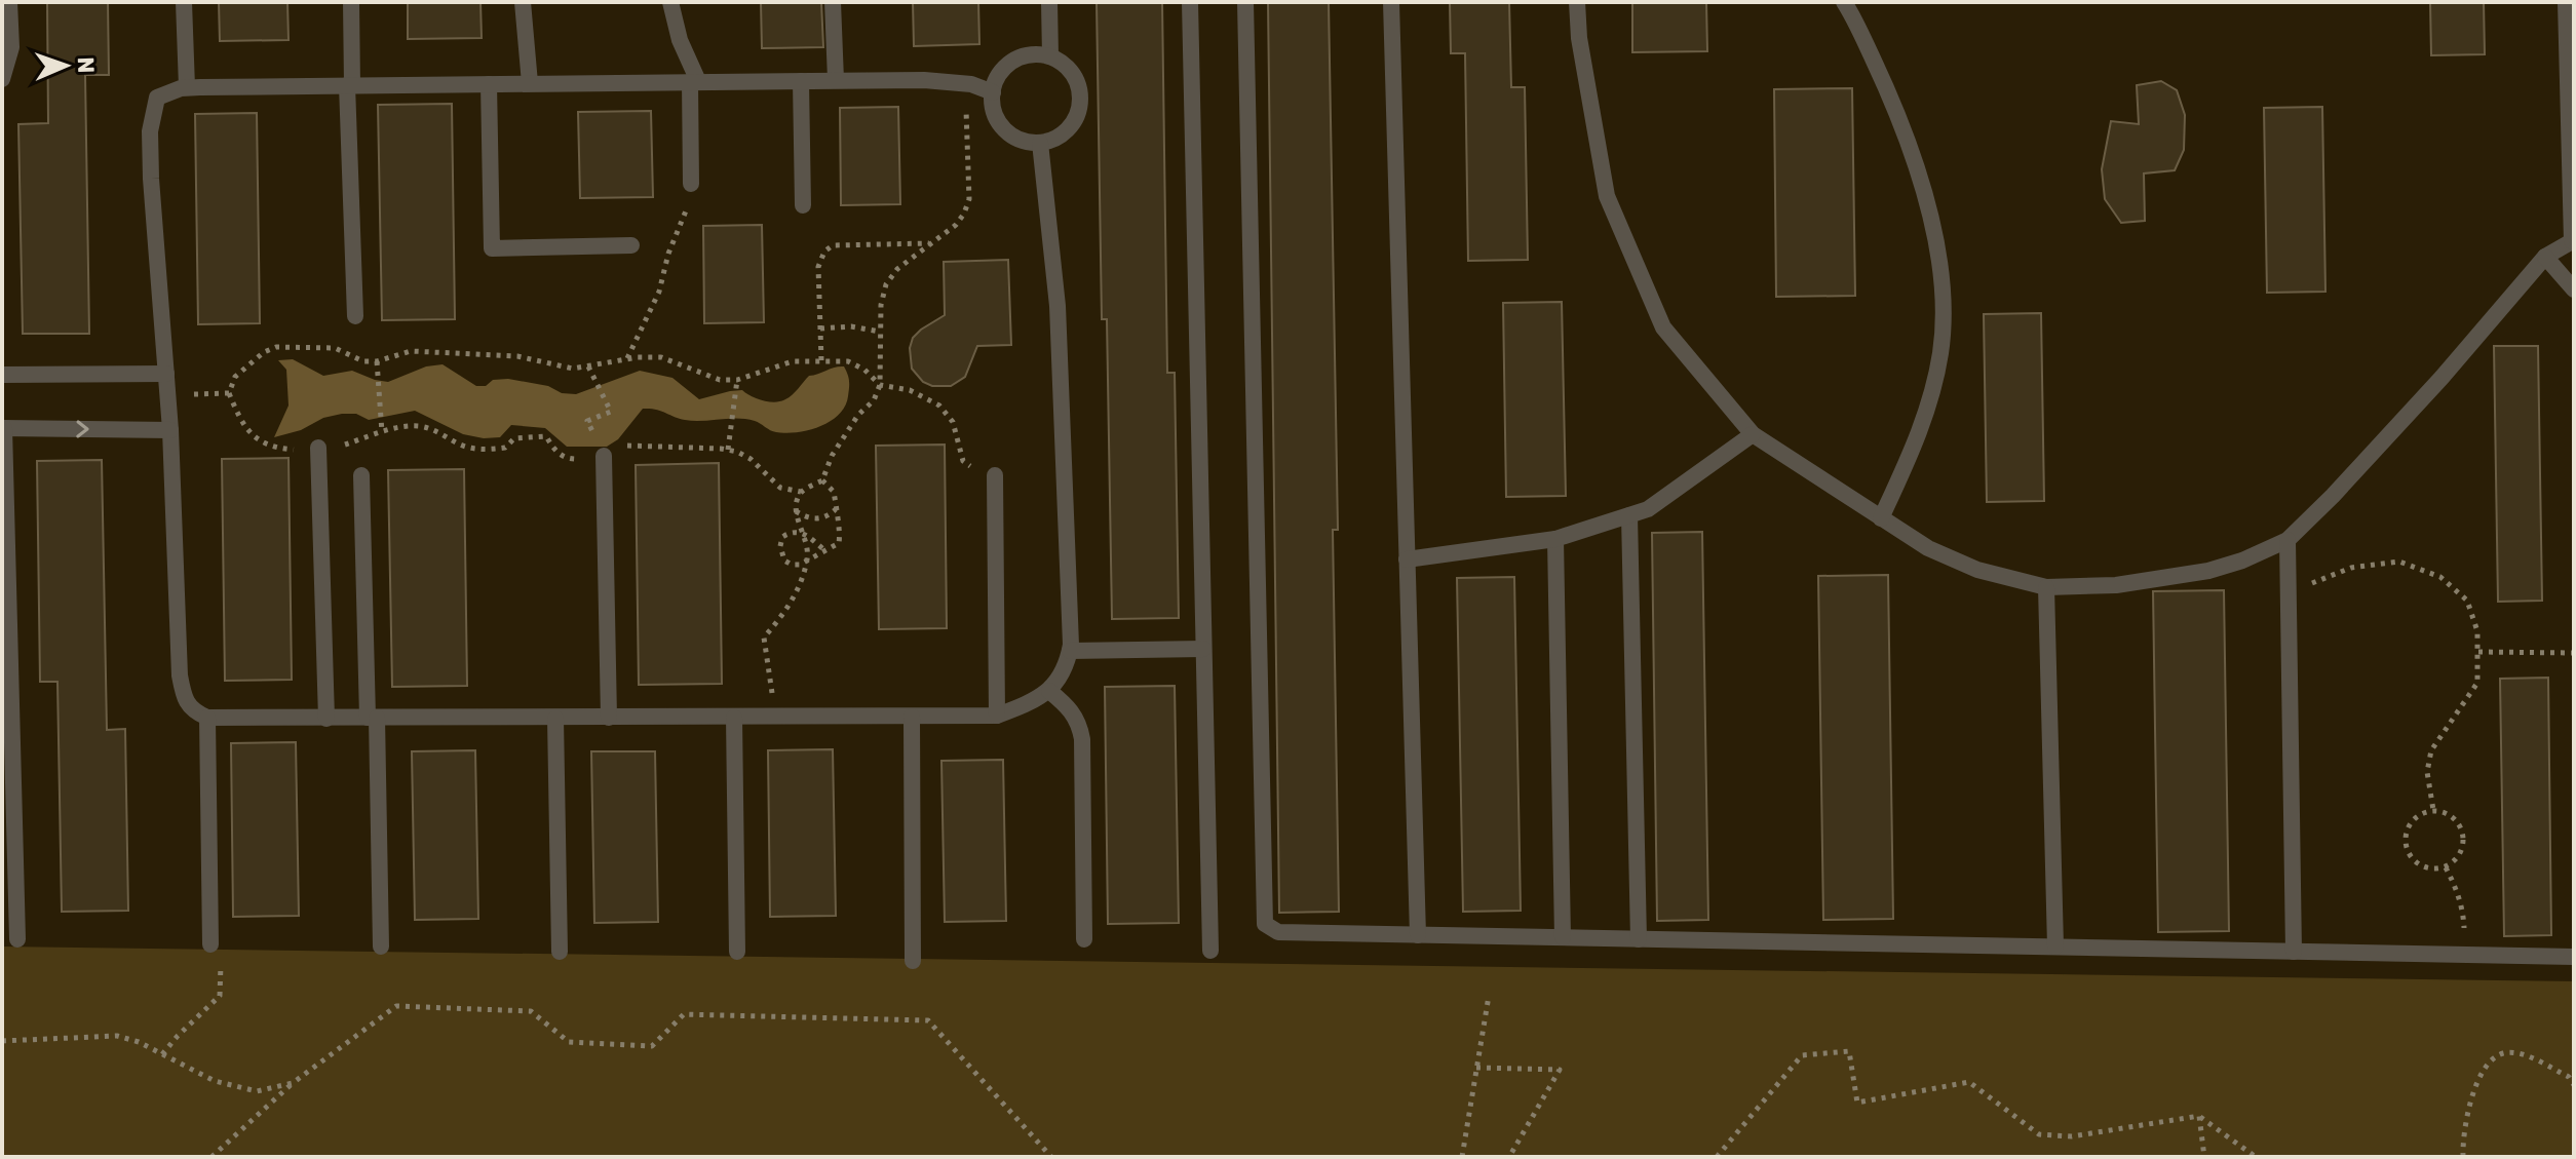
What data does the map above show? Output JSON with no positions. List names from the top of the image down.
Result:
{
  "north": "right"
}
